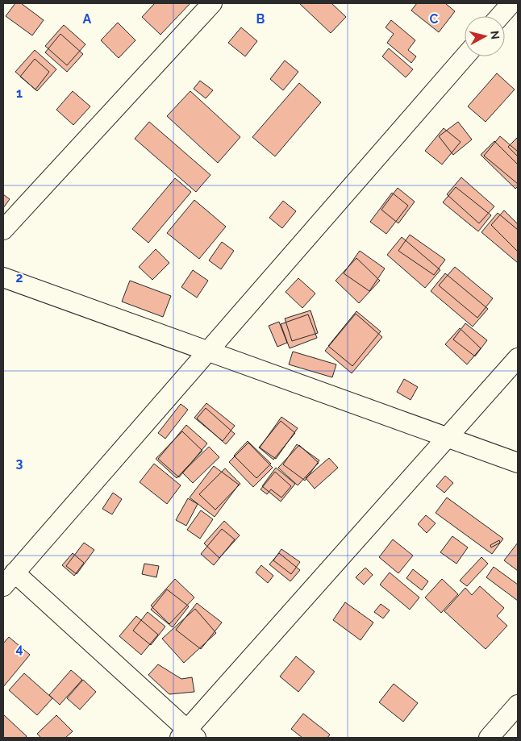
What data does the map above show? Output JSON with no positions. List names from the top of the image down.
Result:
{
  "north": "right",
  "grid": {
    "columns": ["A", "B", "C"],
    "rows": [
      "1",
      "2",
      "3",
      "4"
    ]
  }
}
